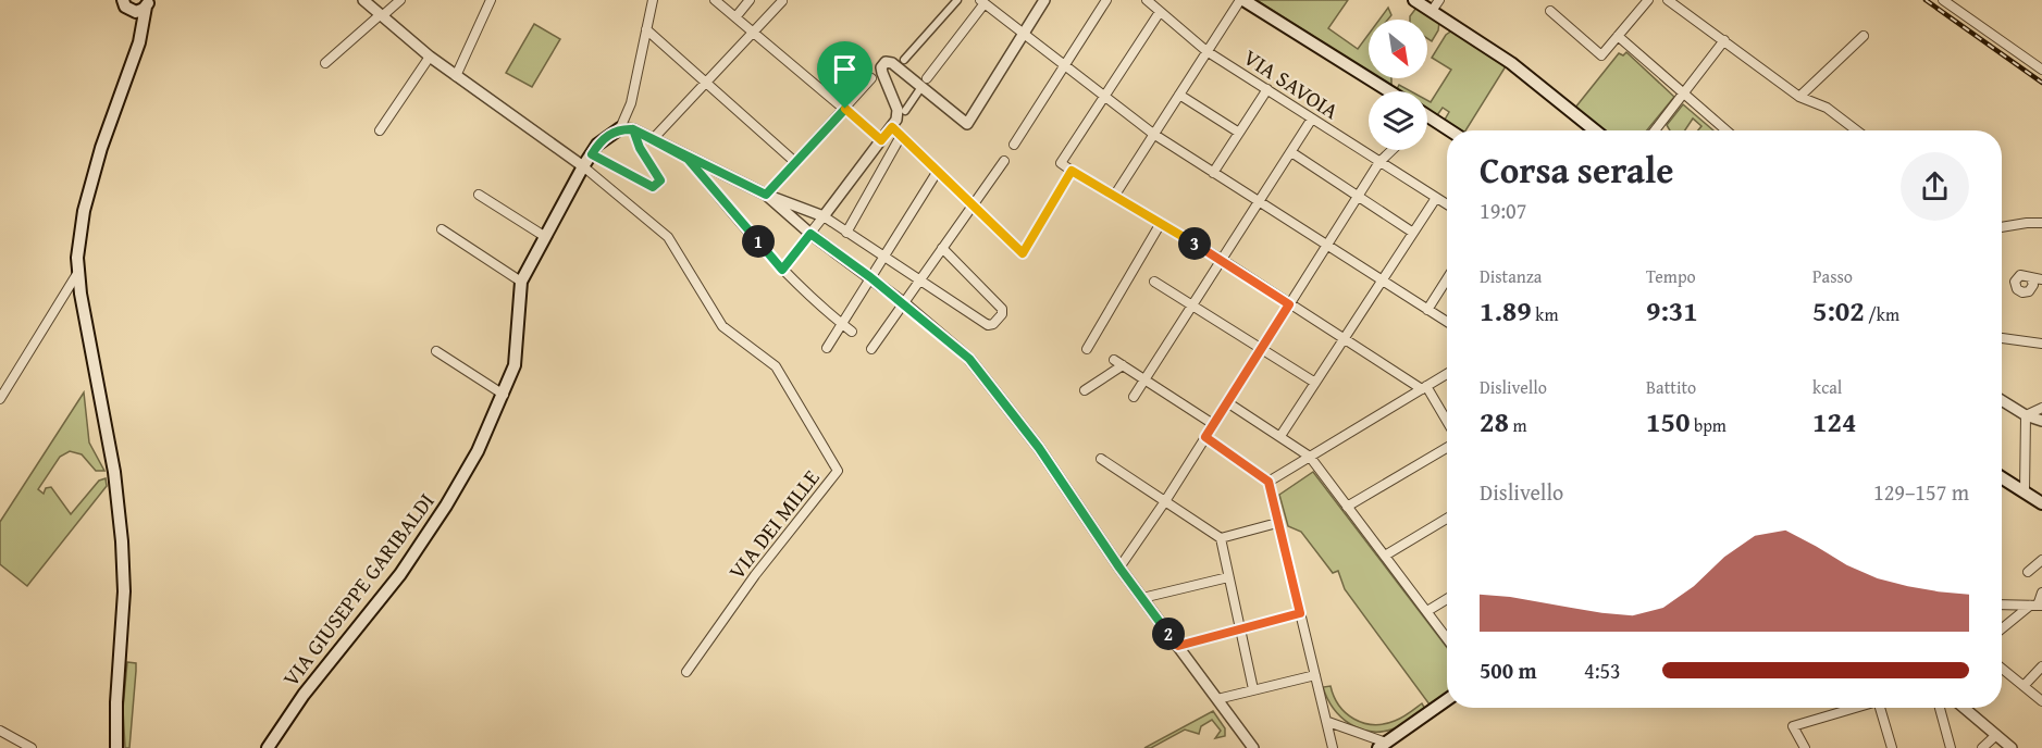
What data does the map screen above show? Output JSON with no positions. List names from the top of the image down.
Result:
{
  "streets": {
    "main road": ["VIA GIUSEPPE GARIBALDI"],
    "street": ["VIA SAVOIA", "VIA DEI MILLE"]
  },
  "crossings": [
    ["VIA DEI MILLE", "VIA GIUSEPPE GARIBALDI"]
  ],
  "north": "bottom right",
  "page": {
    "heading": ["Corsa serale", "19:07"],
    "pins": ["1", "3", "2"],
    "stats": [
      ["Distanza", "1.89 km"],
      ["Tempo", "9:31"],
      ["Passo", "5:02 /km"],
      ["Dislivello", "28 m"],
      ["Battito", "150 bpm"],
      ["kcal", "124"]
    ],
    "chart": ["Dislivello", "129–157 m"],
    "list": [
      {
        "name": "500 m",
        "note": "4:53"
      }
    ]
  }
}
